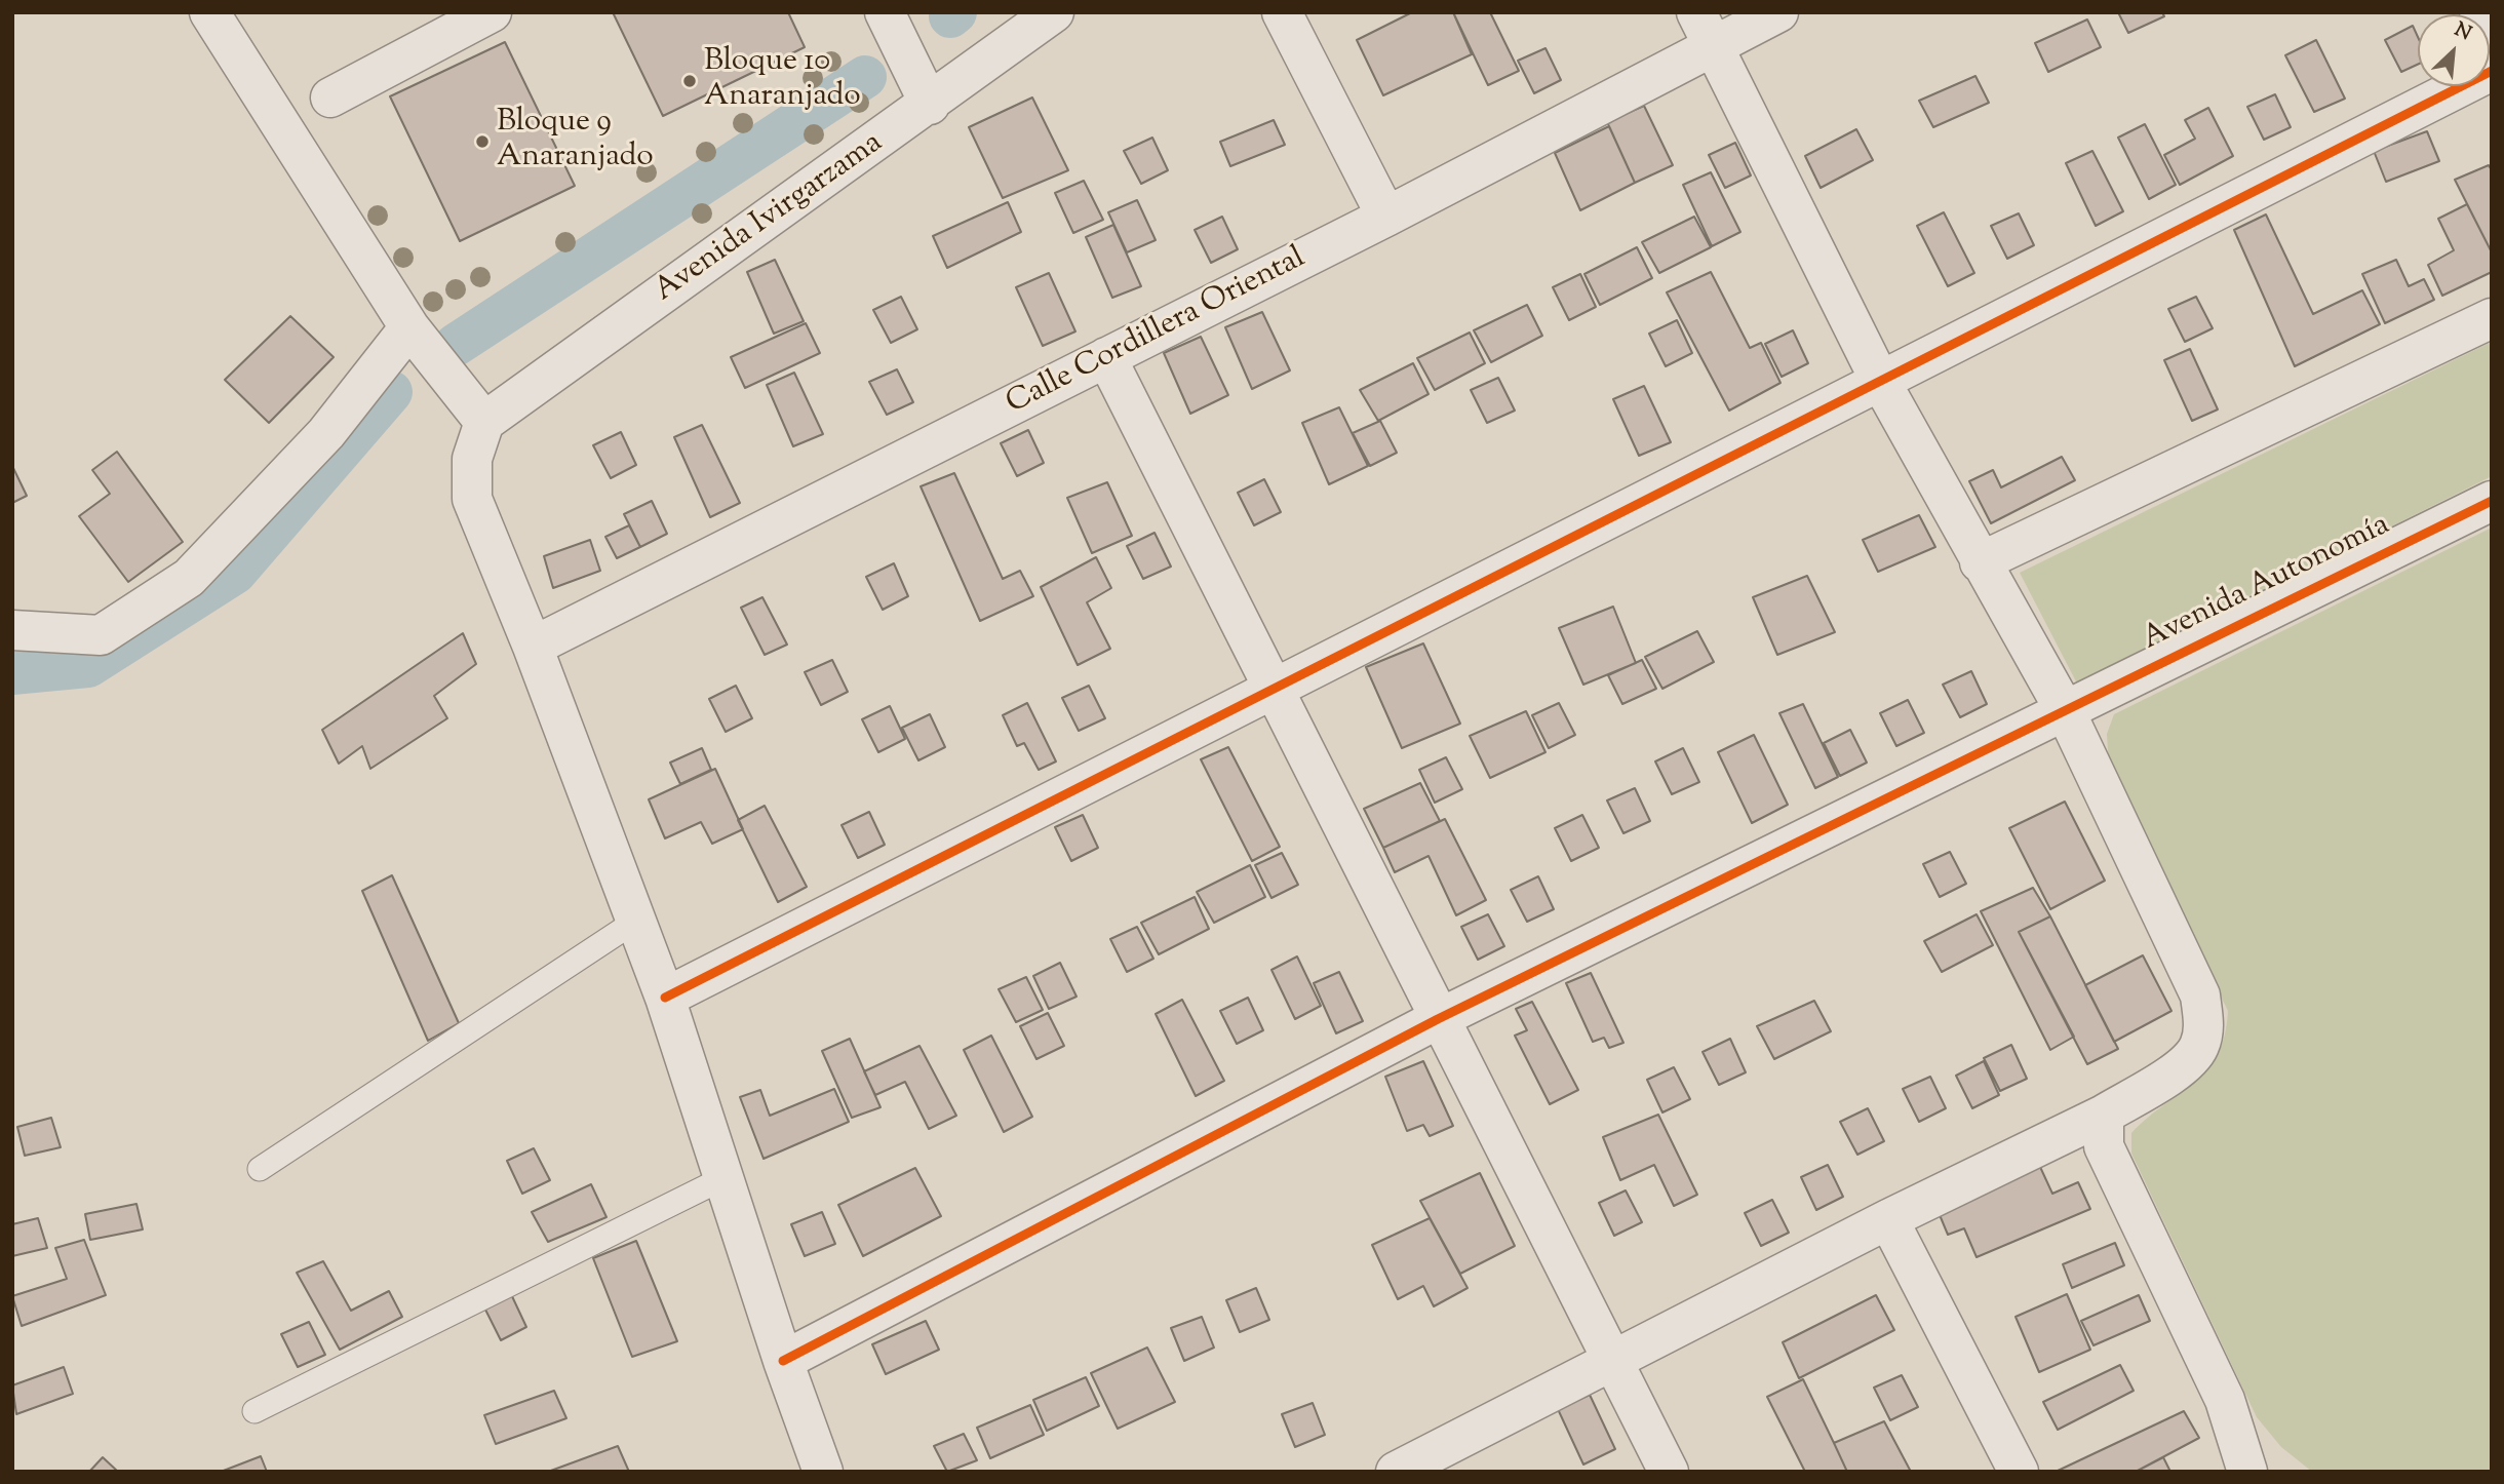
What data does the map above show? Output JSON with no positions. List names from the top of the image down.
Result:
{
  "streets": {
    "street": ["Avenida Ivirgarzama", "Calle Cordillera Oriental", "Avenida Autonomía"]
  },
  "places": ["Bloque 10 Anaranjado", "Bloque 9 Anaranjado"],
  "north": "top right"
}
